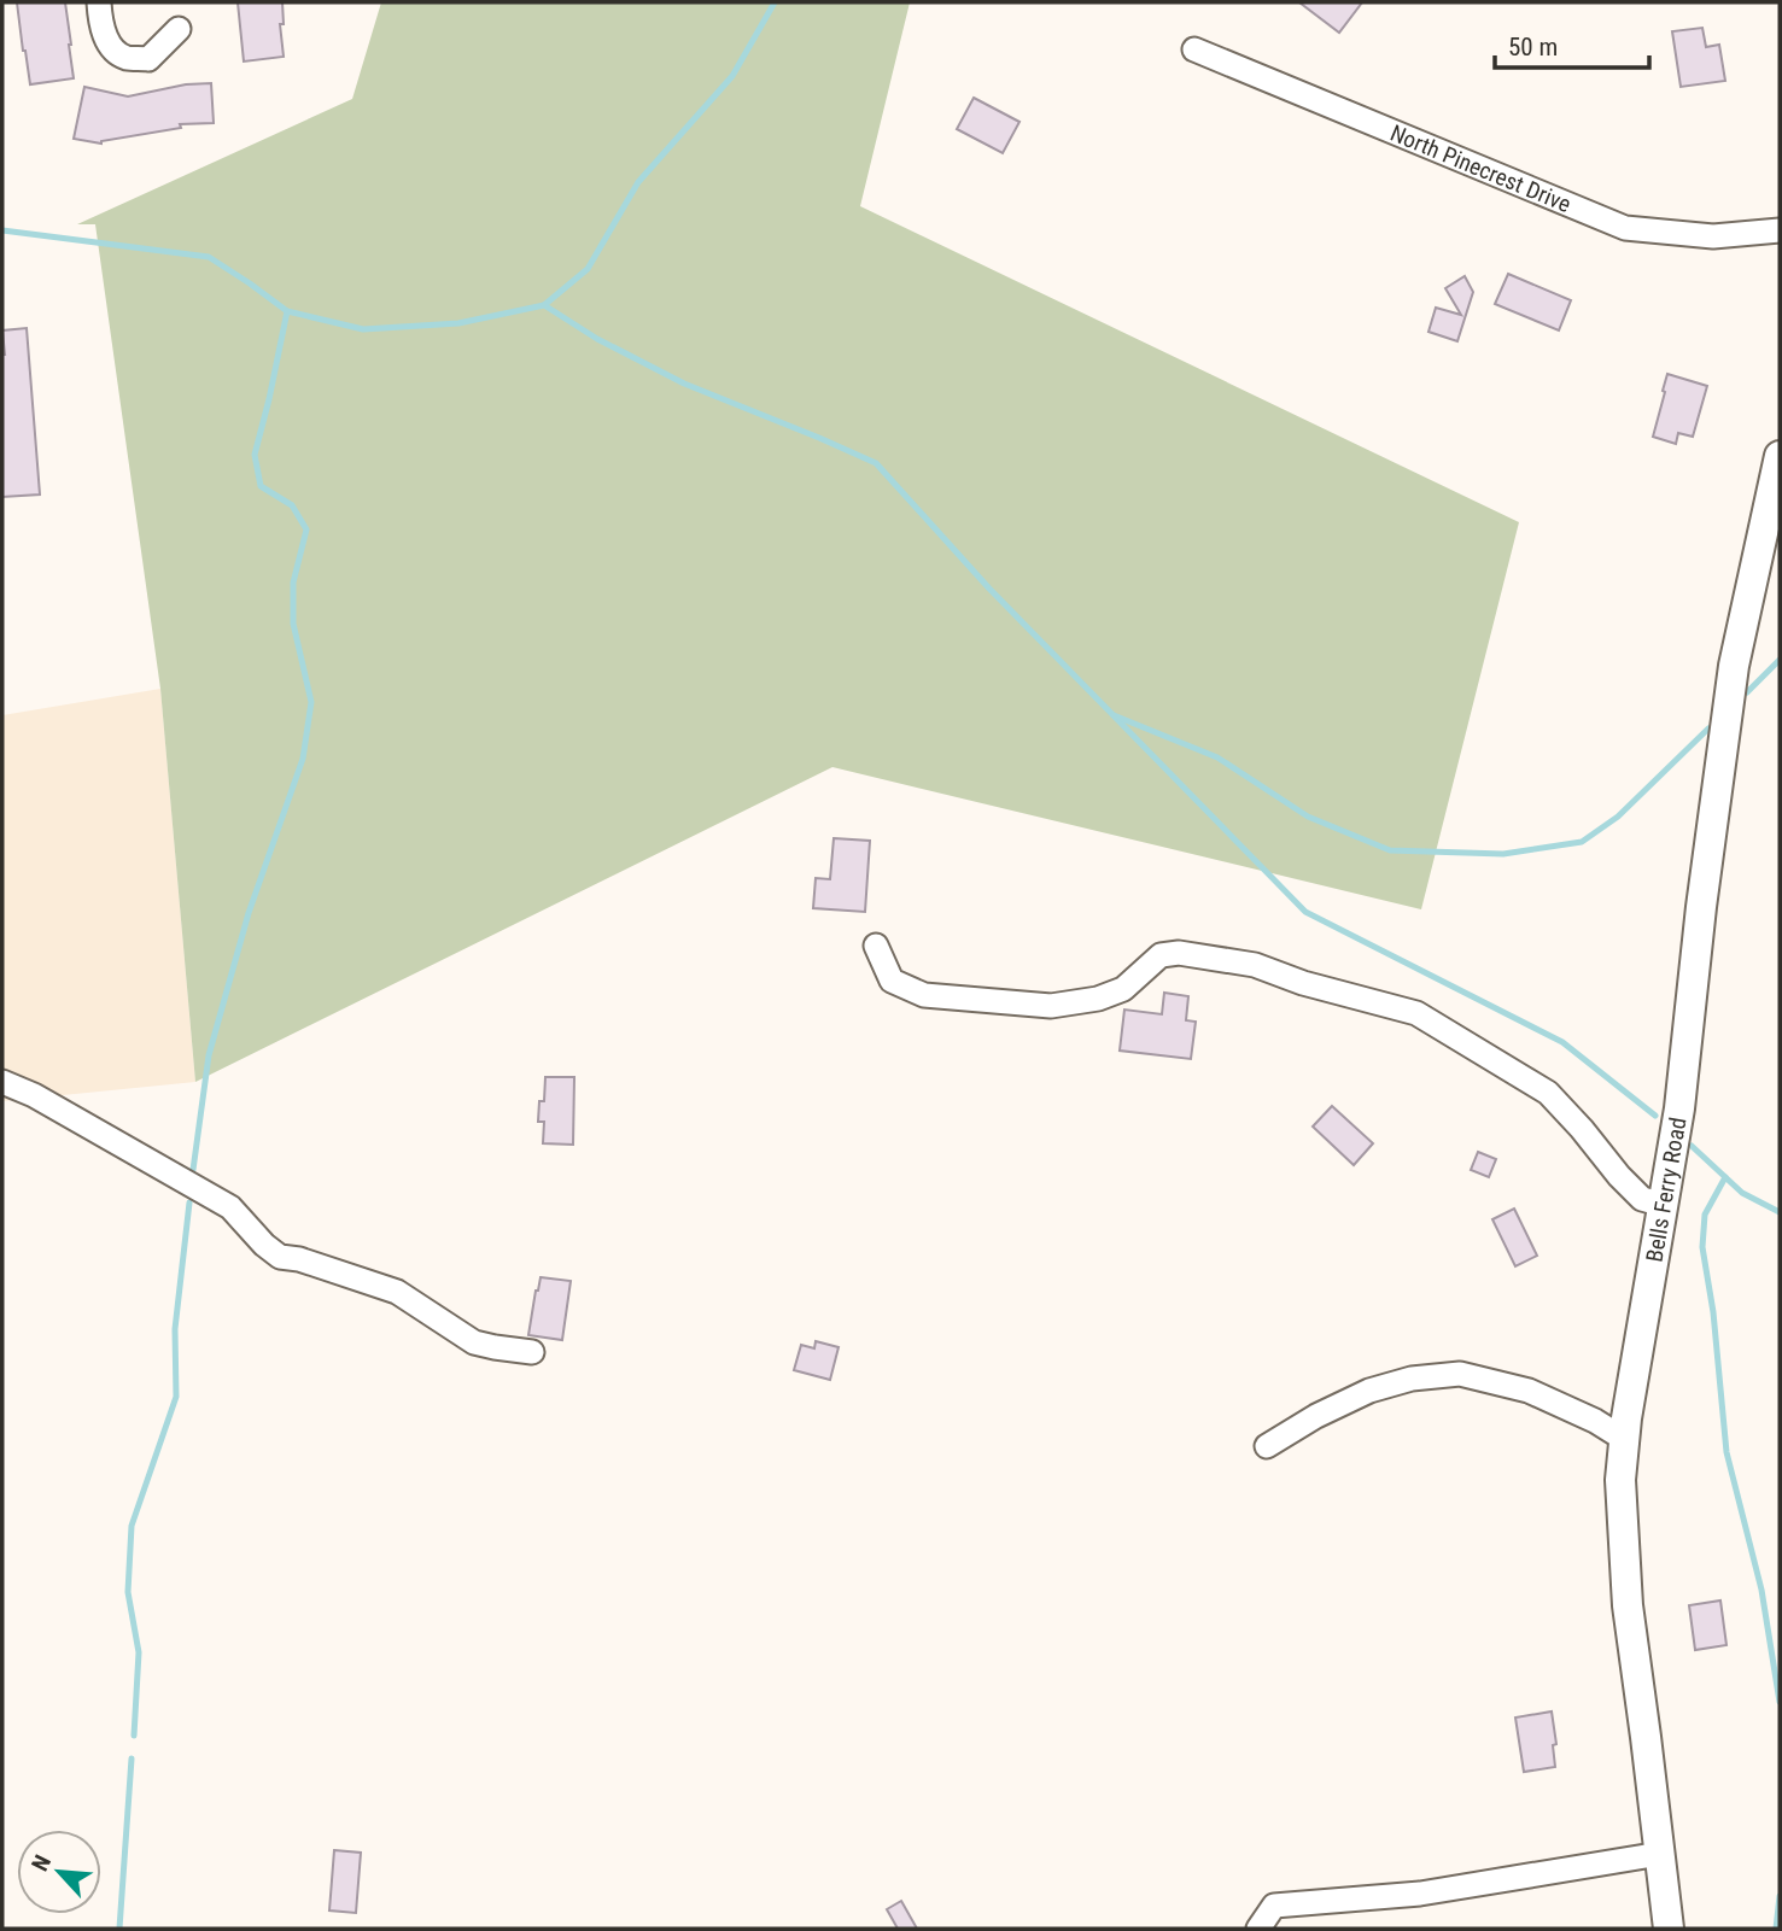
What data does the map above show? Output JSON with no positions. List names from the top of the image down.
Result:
{
  "streets": {
    "main road": ["Bells Ferry Road"],
    "street": ["North Pinecrest Drive"]
  },
  "scale_bar": "50 m",
  "north": "top left"
}
